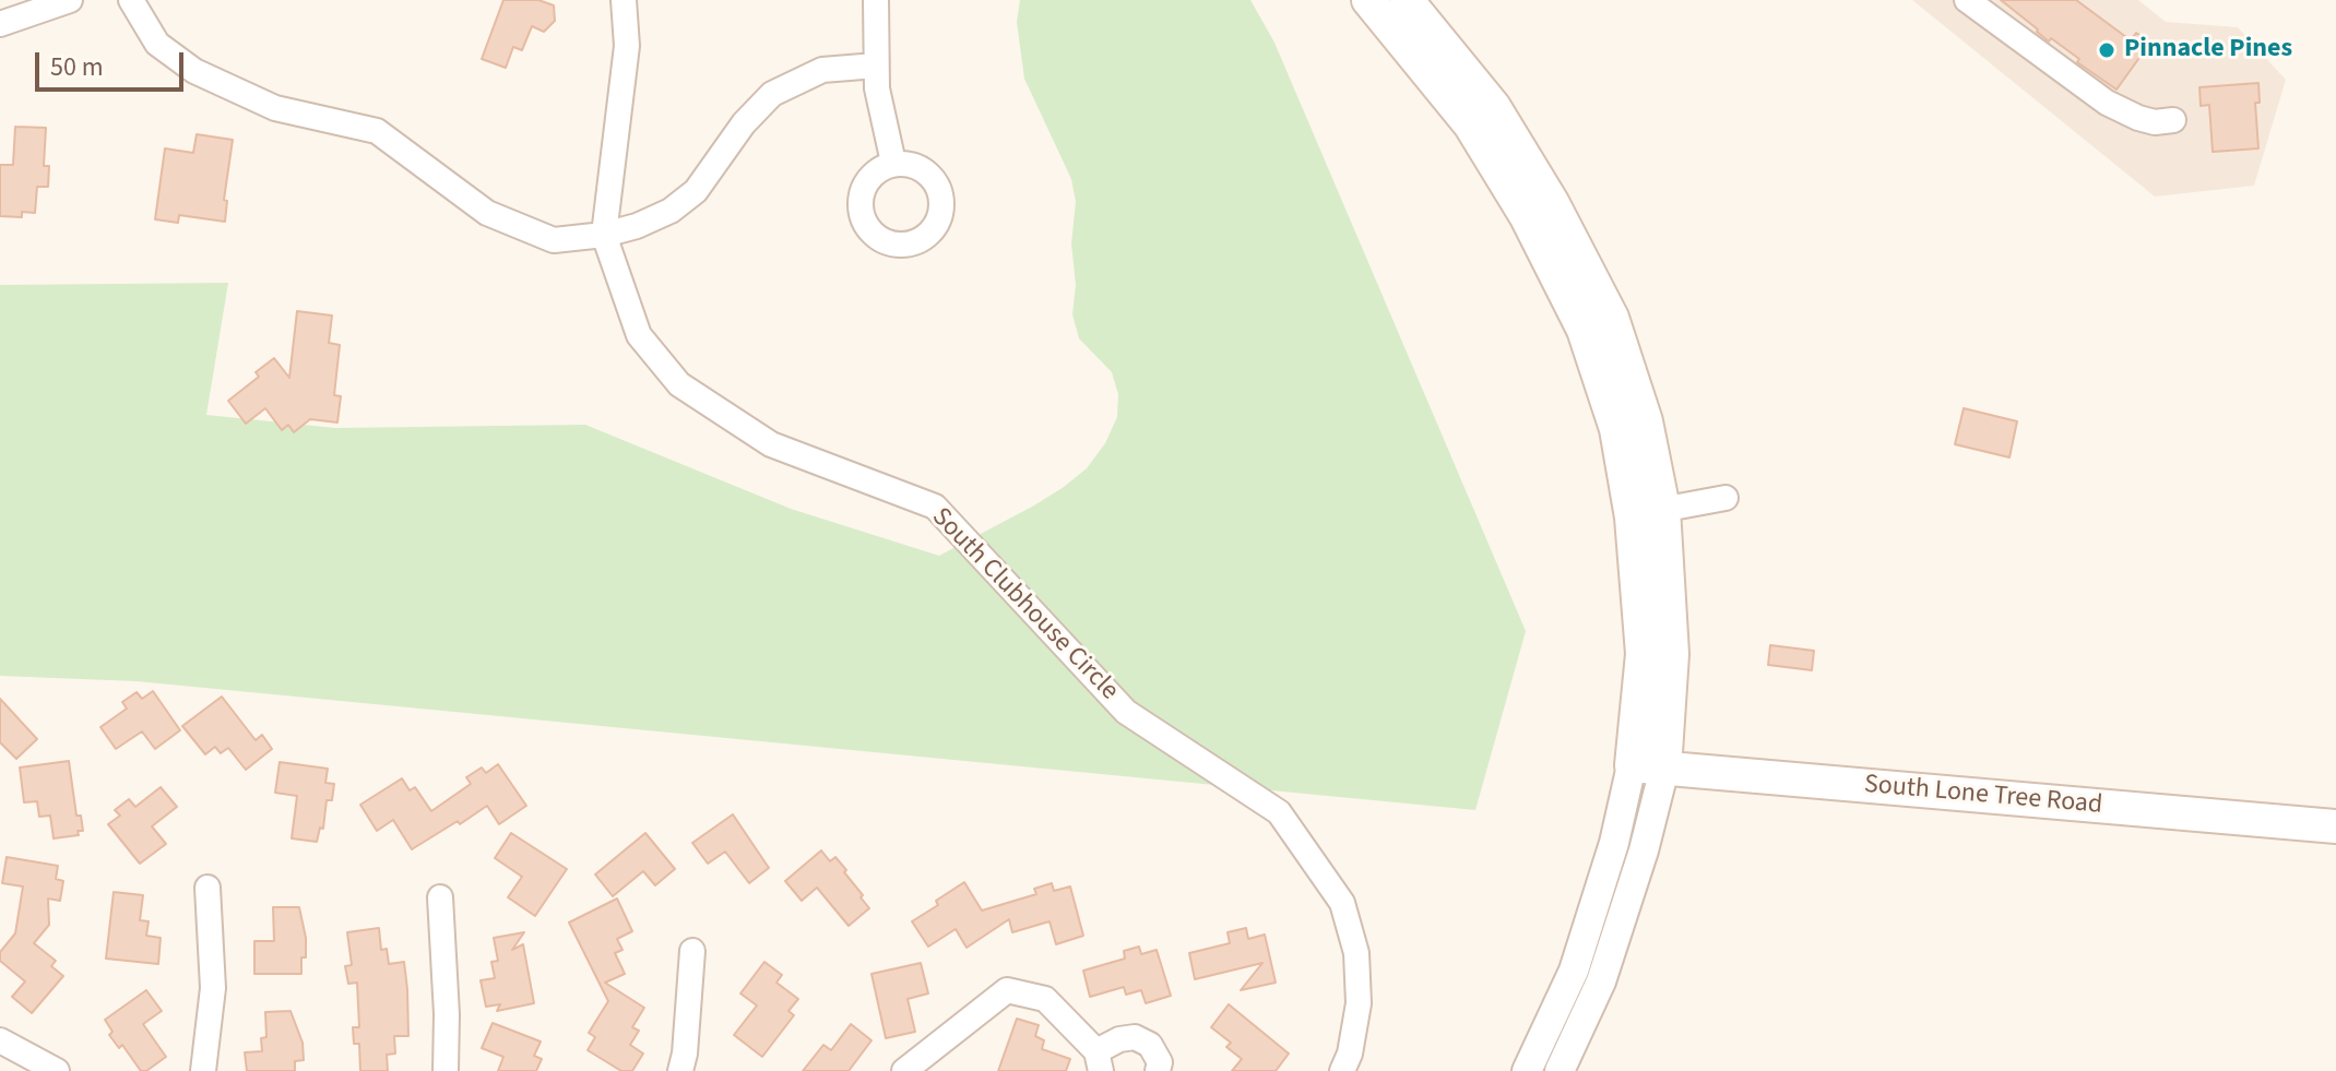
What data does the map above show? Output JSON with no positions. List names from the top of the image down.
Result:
{
  "streets": {
    "main road": ["South Lone Tree Road"],
    "street": ["South Clubhouse Circle"]
  },
  "places": ["Pinnacle Pines"],
  "scale_bar": "50 m"
}
